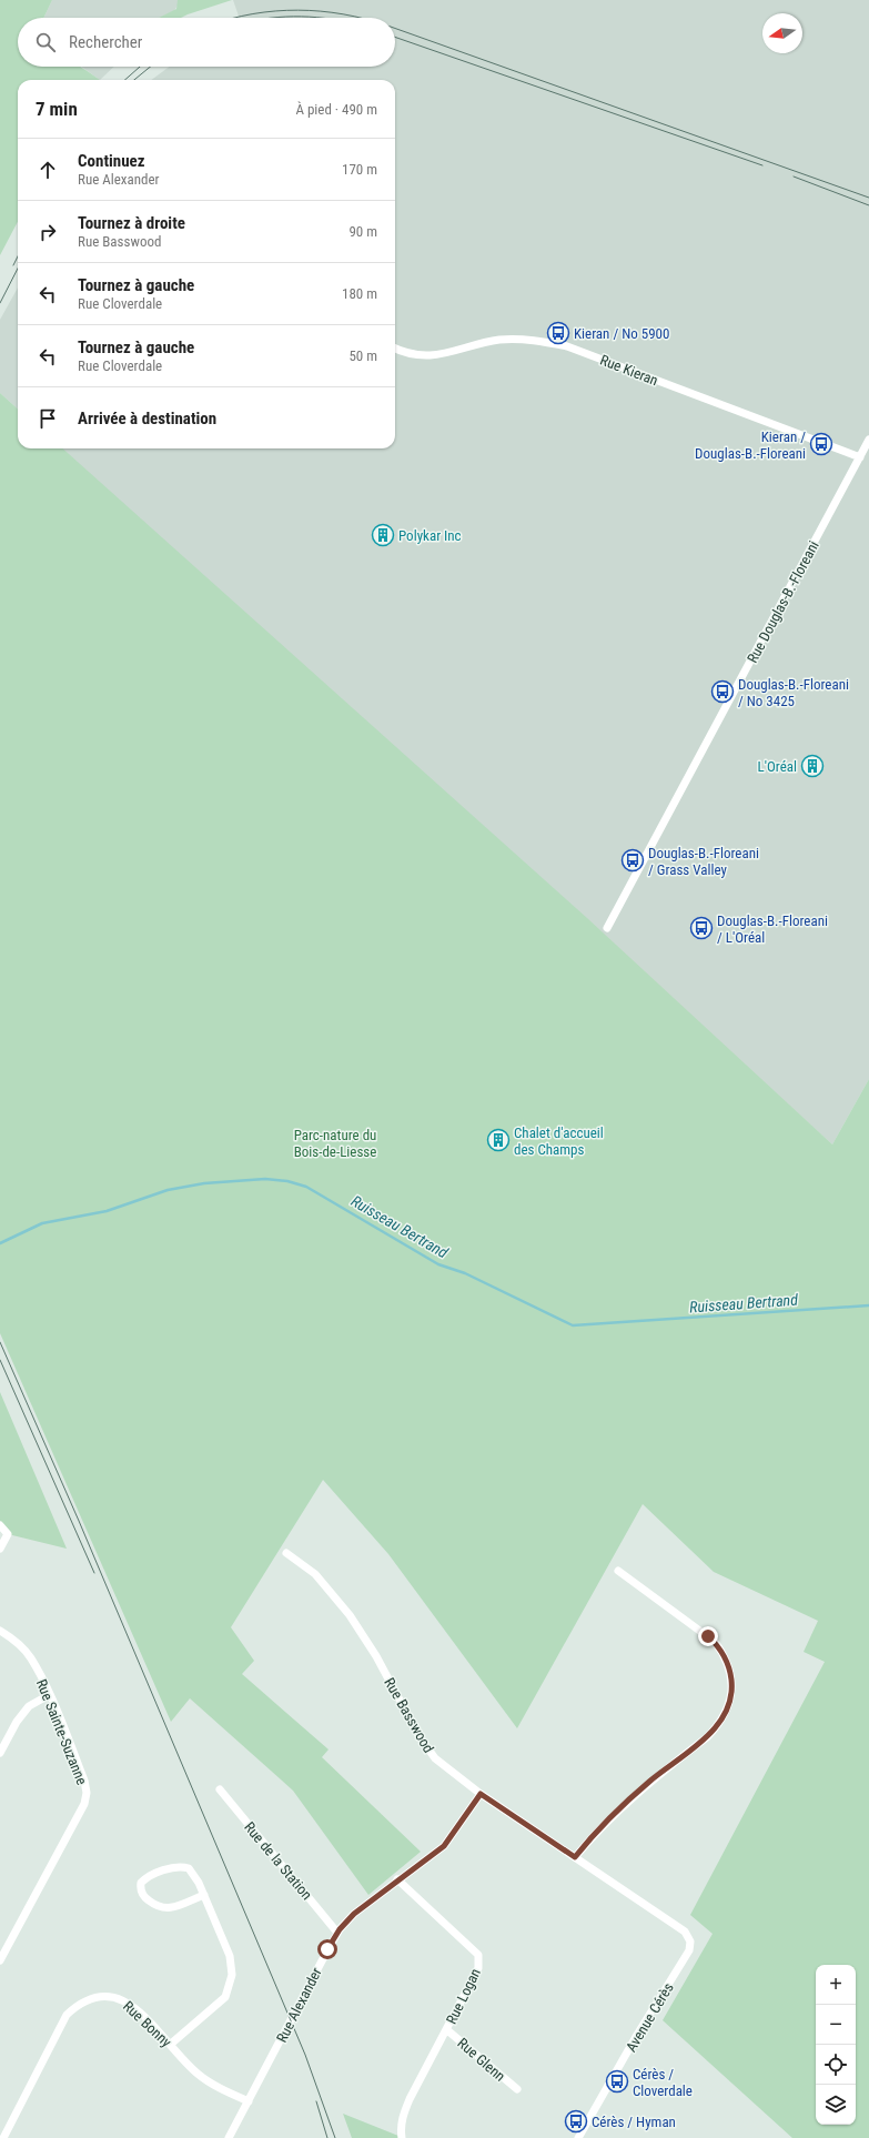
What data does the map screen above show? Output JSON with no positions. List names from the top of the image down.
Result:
{
  "streets": {
    "street": [
      "Rue Kieran",
      "Rue Douglas-B.-Floreani",
      "Rue Basswood",
      "Rue Sainte-Suzanne",
      "Rue de la Station",
      "Rue Logan",
      "Rue Alexander",
      "Avenue Cérès",
      "Rue Bonny",
      "Rue Glenn"
    ]
  },
  "crossings": [
    ["Rue Kieran", "Rue Douglas-B.-Floreani"],
    ["Rue Basswood", "Rue Alexander"],
    ["Rue Basswood", "Avenue Cérès"],
    ["Rue de la Station", "Rue Alexander"],
    ["Rue Logan", "Rue Alexander"],
    ["Rue Logan", "Rue Glenn"],
    ["Rue Alexander", "Rue Bonny"]
  ],
  "water": ["Ruisseau Bertrand"],
  "parks": ["Parc-nature du Bois-de-Liesse"],
  "places": {
    "bus stop": [
      "Kieran / No 5900",
      "Kieran / Douglas-B.-Floreani",
      "Douglas-B.-Floreani / No 3425",
      "Douglas-B.-Floreani / Grass Valley",
      "Douglas-B.-Floreani / L'Oréal",
      "Cérès / Cloverdale",
      "Cérès / Hyman"
    ],
    "building": ["Polykar Inc", "L'Oréal", "Chalet d'accueil des Champs"]
  },
  "north": "left",
  "page": {
    "search": "Rechercher",
    "heading": ["7 min", "À pied · 490 m"],
    "list": [
      ["Continuez", "Rue Alexander", "170 m"],
      ["Tournez à droite", "Rue Basswood", "90 m"],
      ["Tournez à gauche", "Rue Cloverdale", "180 m"],
      ["Tournez à gauche", "Rue Cloverdale", "50 m"],
      "Arrivée à destination"
    ],
    "map_buttons": ["+", "−"]
  }
}
